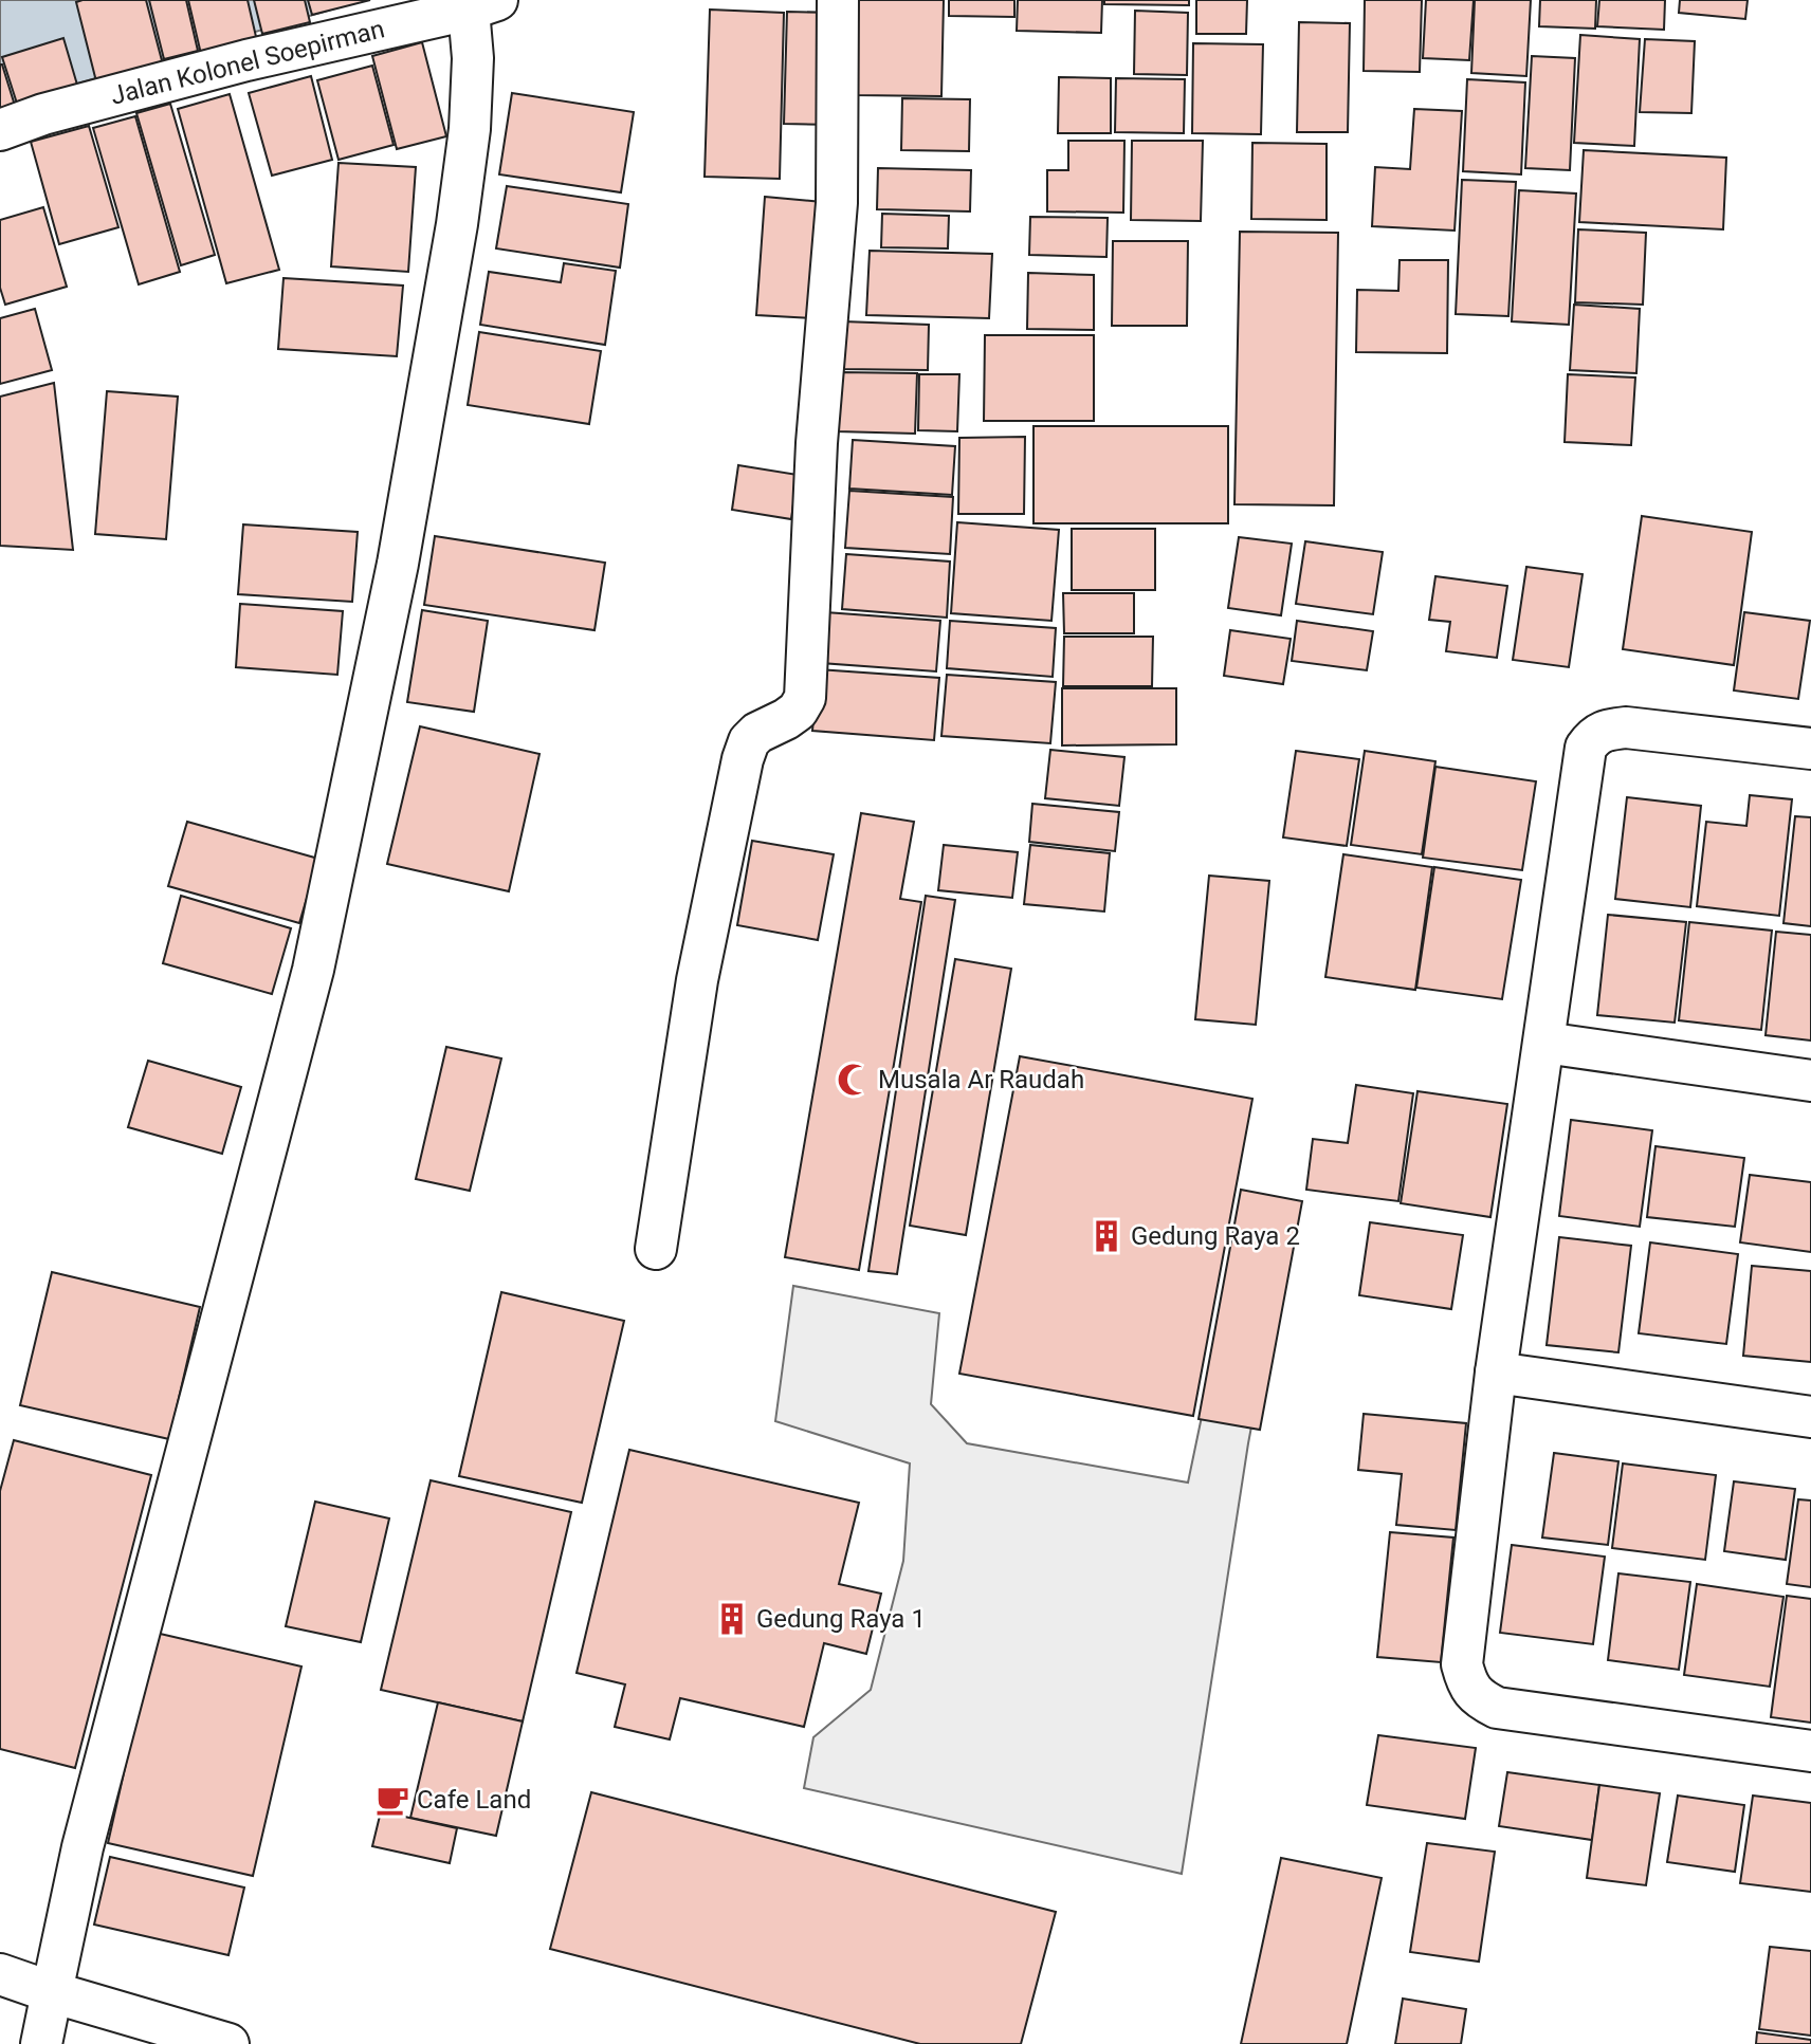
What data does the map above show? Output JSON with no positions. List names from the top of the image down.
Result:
{
  "streets": {
    "street": ["Jalan Kolonel Soepirman"]
  },
  "places": {
    "mosque": ["Musala Ar Raudah"],
    "building": ["Gedung Raya 2", "Gedung Raya 1"],
    "cafe": ["Cafe Land"]
  }
}
